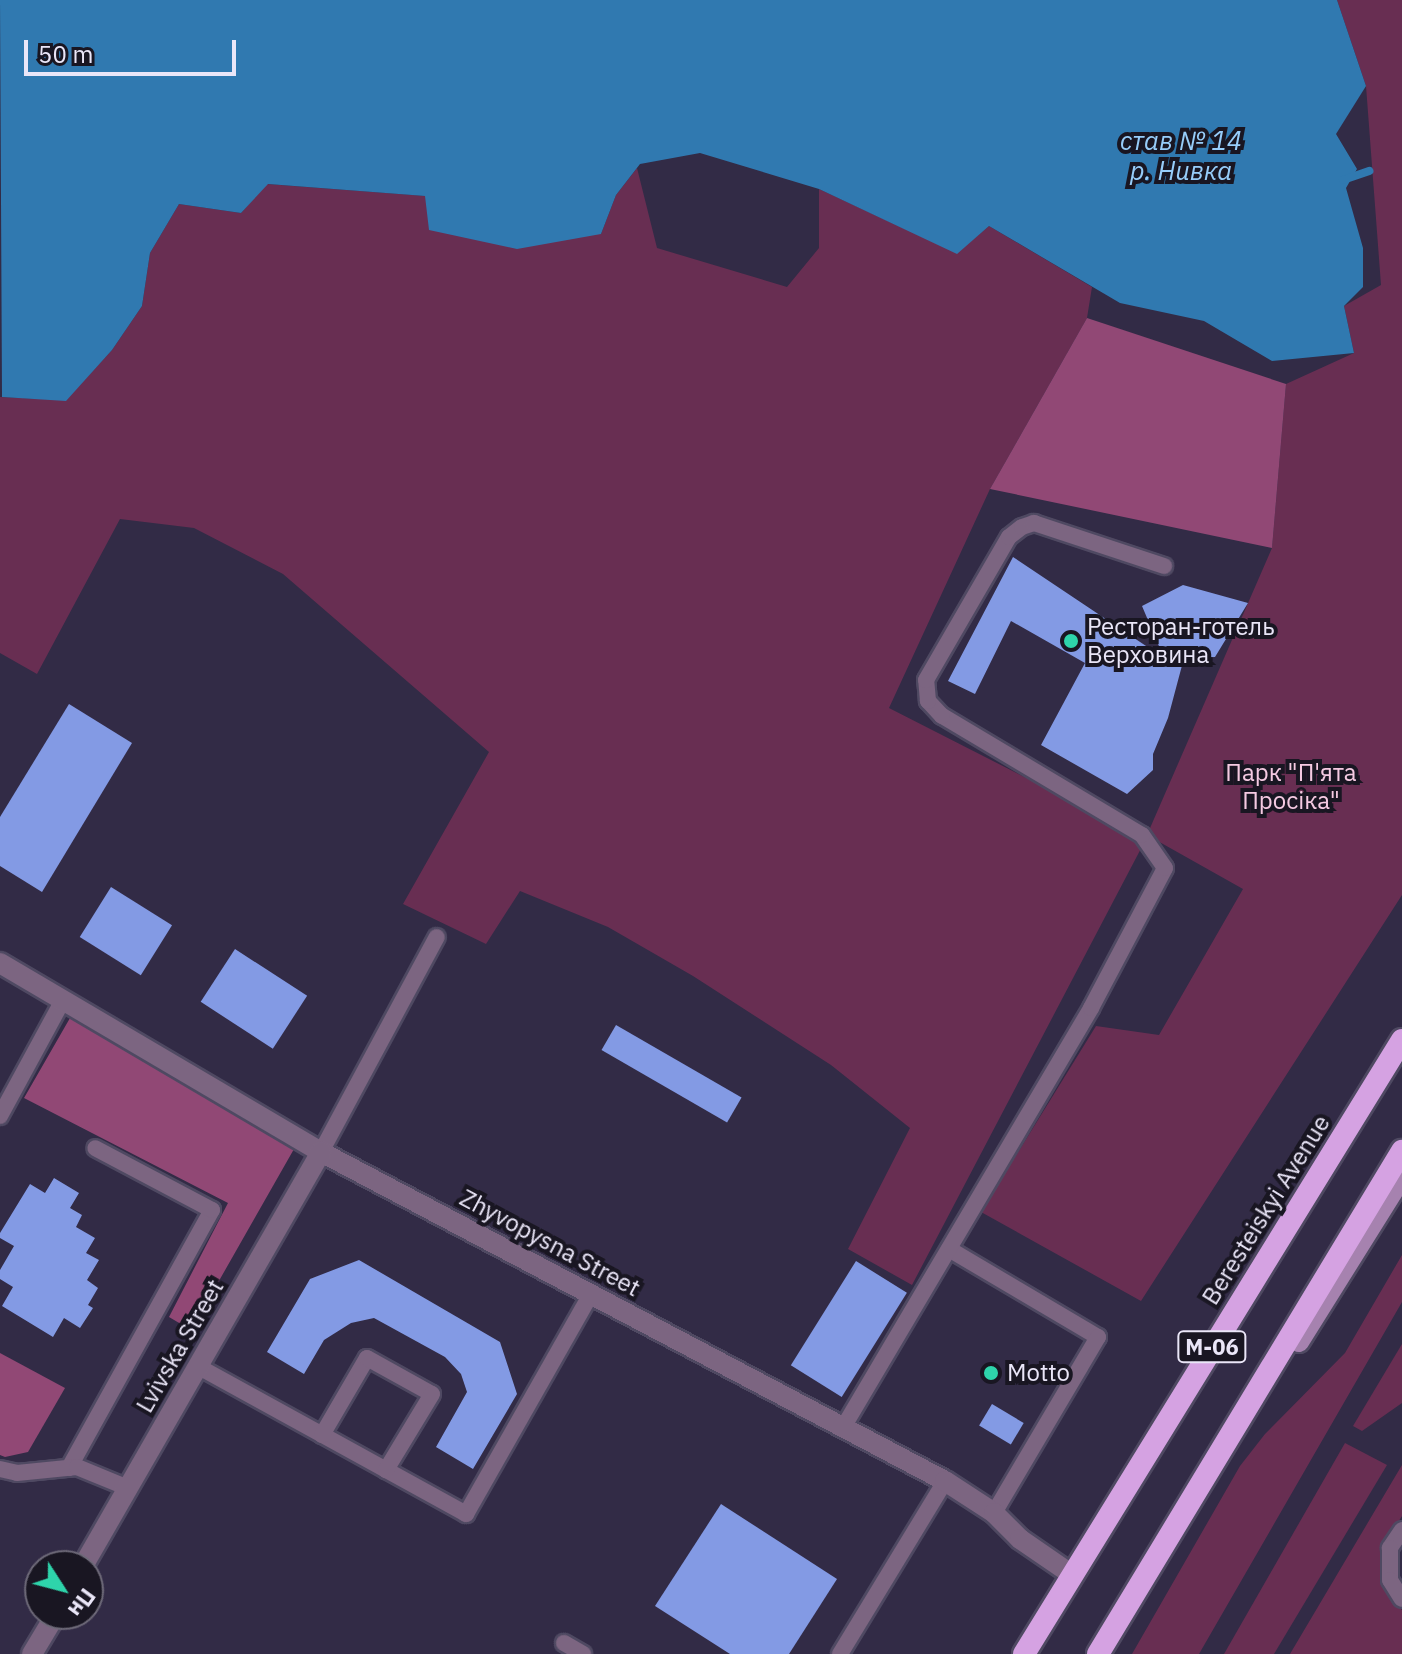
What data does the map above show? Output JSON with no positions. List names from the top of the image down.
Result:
{
  "streets": {
    "highway": ["Beresteiskyi Avenue", "М-06"],
    "street": ["Zhyvopysna Street", "Lvivska Street"]
  },
  "crossings": [
    ["Beresteiskyi Avenue", "Zhyvopysna Street"],
    ["Zhyvopysna Street", "Lvivska Street"]
  ],
  "water": ["став № 14 р. Нивка"],
  "parks": ["Парк \"П'ята Просіка\""],
  "places": ["Ресторан-готель Верховина", "Motto"],
  "scale_bar": "50 m",
  "north": "bottom right"
}
